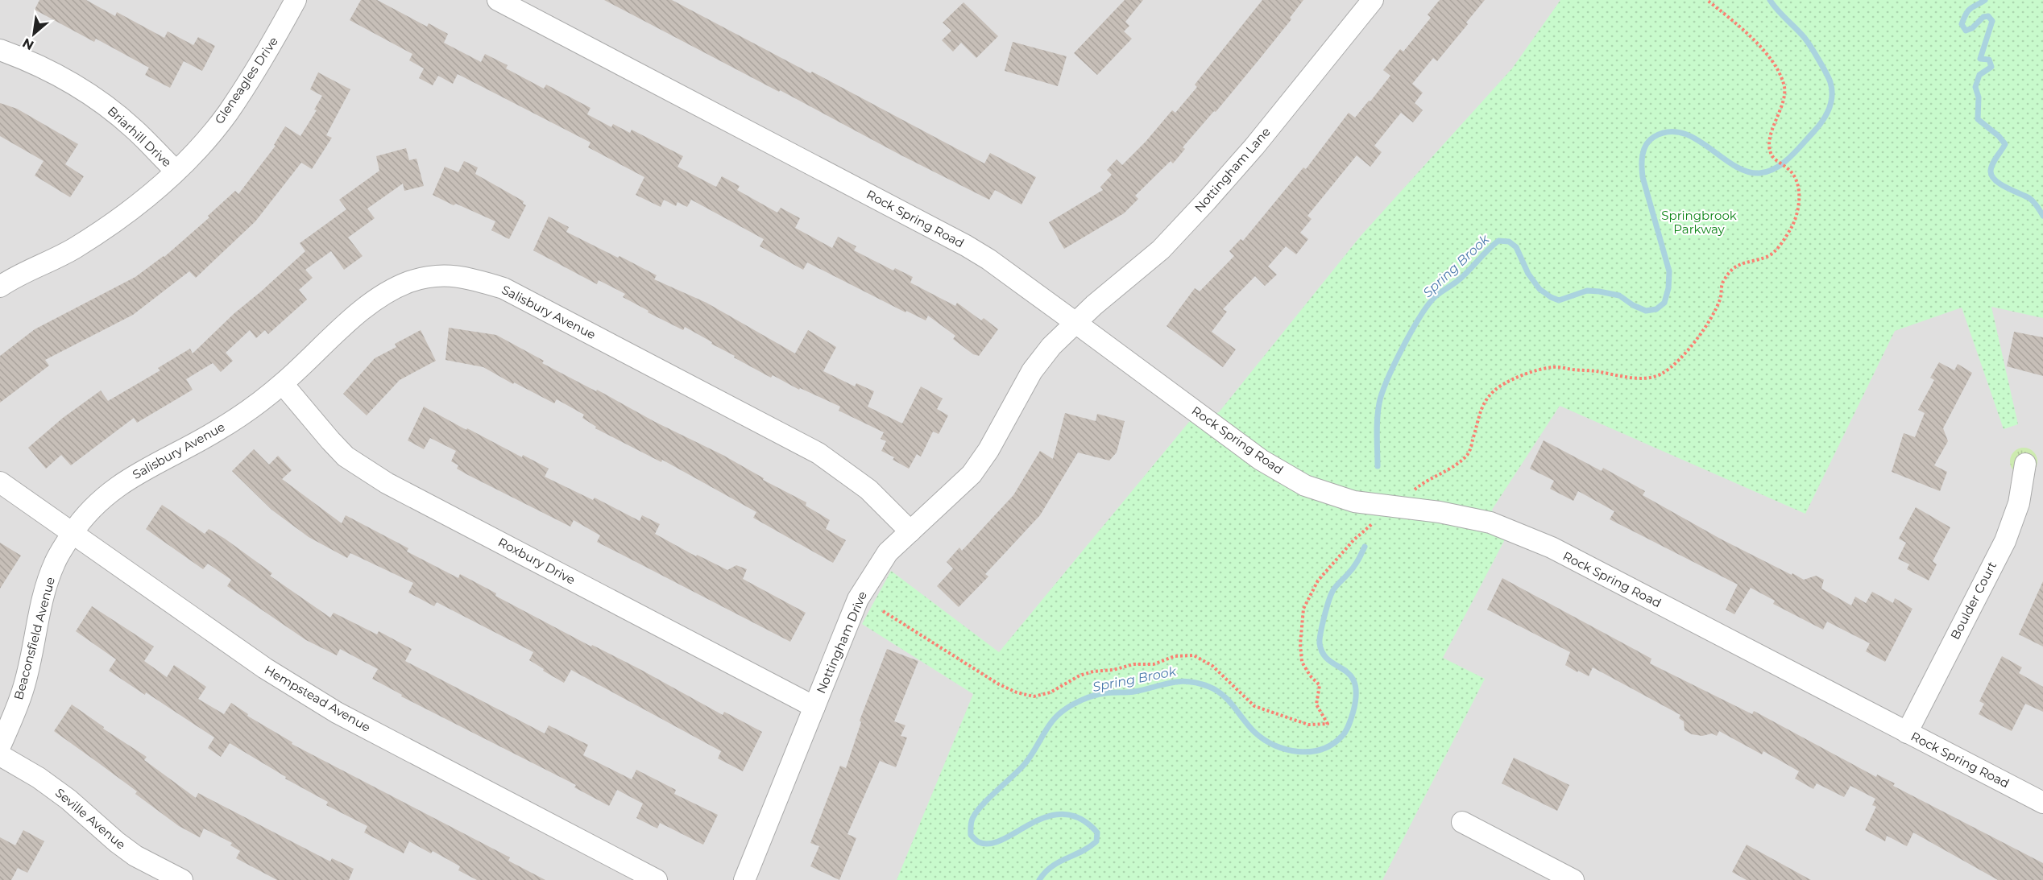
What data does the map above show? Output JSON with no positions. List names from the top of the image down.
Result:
{
  "streets": {
    "street": [
      "Gleneagles Drive",
      "Briarhill Drive",
      "Nottingham Lane",
      "Rock Spring Road",
      "Salisbury Avenue",
      "Roxbury Drive",
      "Boulder Court",
      "Beaconsfield Avenue",
      "Nottingham Drive",
      "Hempstead Avenue",
      "Seville Avenue"
    ]
  },
  "crossings": [
    ["Gleneagles Drive", "Briarhill Drive"],
    ["Nottingham Lane", "Rock Spring Road"],
    ["Nottingham Lane", "Nottingham Drive"],
    ["Rock Spring Road", "Boulder Court"],
    ["Rock Spring Road", "Nottingham Drive"],
    ["Salisbury Avenue", "Roxbury Drive"],
    ["Salisbury Avenue", "Beaconsfield Avenue"],
    ["Salisbury Avenue", "Nottingham Drive"],
    ["Salisbury Avenue", "Hempstead Avenue"],
    ["Roxbury Drive", "Nottingham Drive"],
    ["Beaconsfield Avenue", "Hempstead Avenue"]
  ],
  "water": ["Spring Brook"],
  "parks": ["Springbrook Parkway"],
  "north": "bottom left"
}
